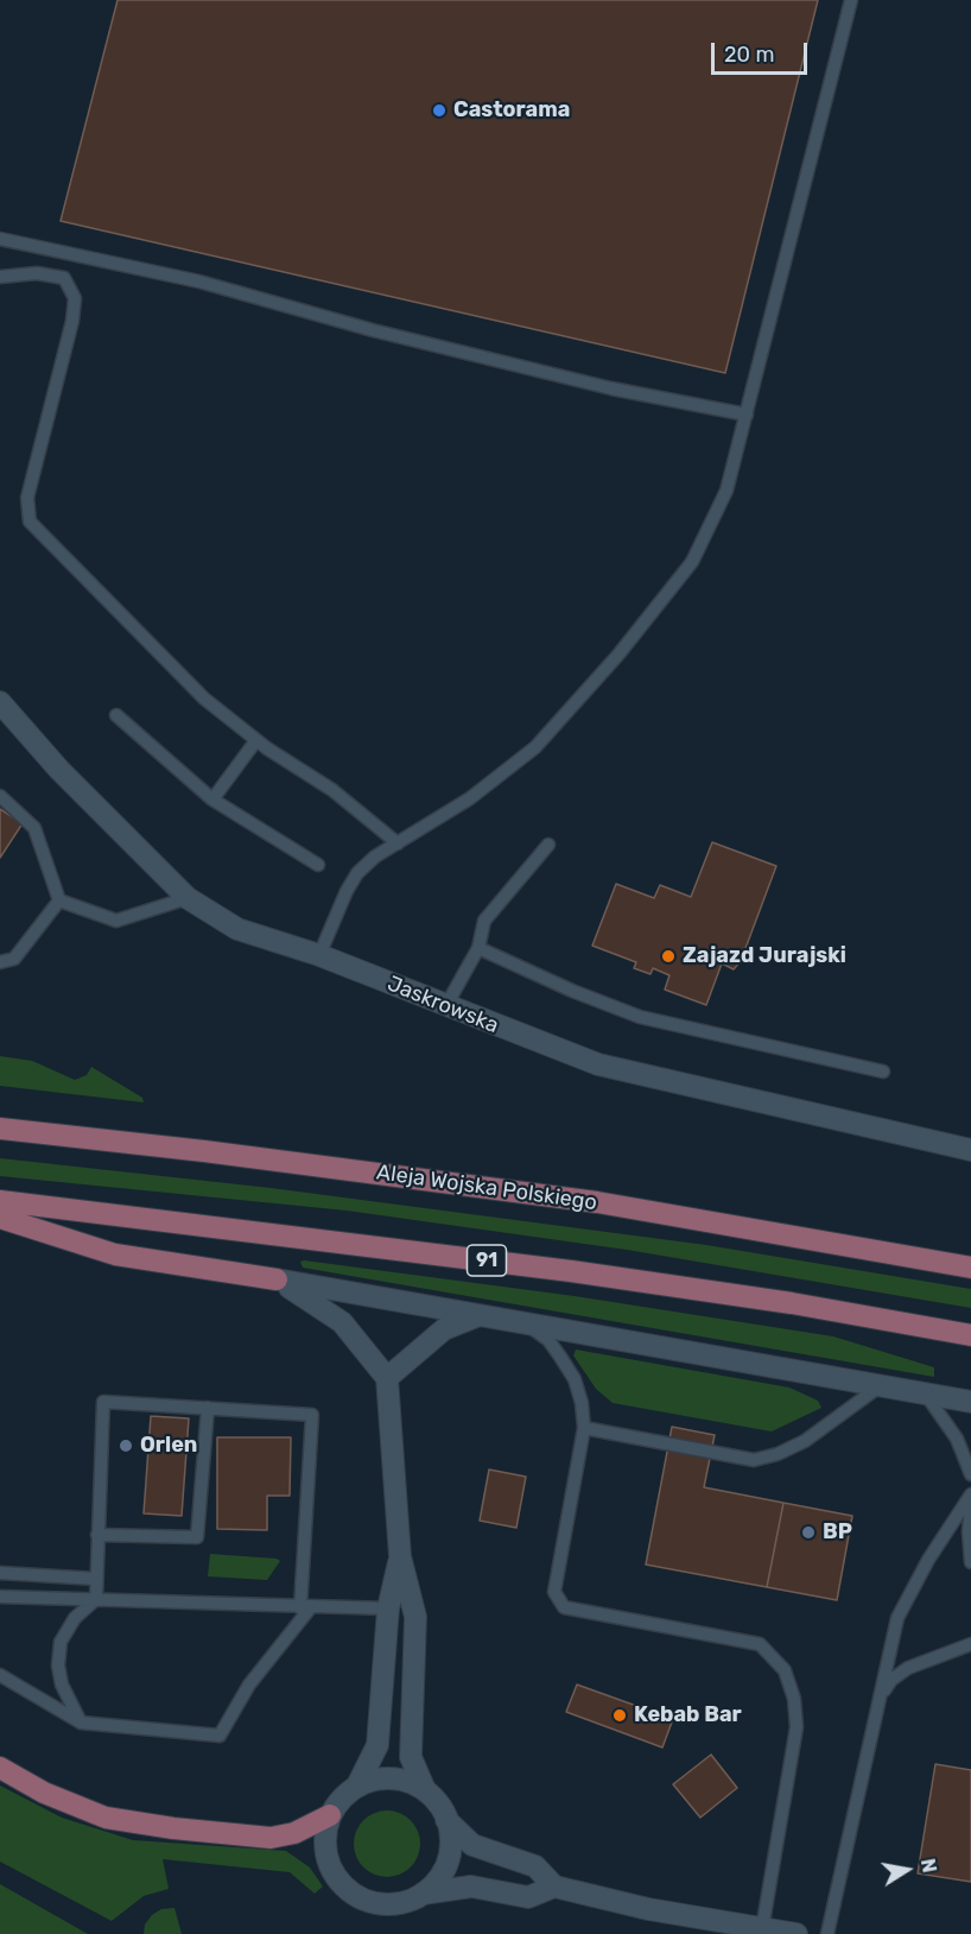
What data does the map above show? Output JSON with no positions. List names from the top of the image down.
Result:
{
  "streets": {
    "main road": ["Aleja Wojska Polskiego", "91"],
    "street": ["Jaskrowska"]
  },
  "places": [
    "Castorama",
    "Zajazd Jurajski",
    "Orlen",
    "BP",
    "Kebab Bar"
  ],
  "scale_bar": "20 m",
  "north": "right"
}
